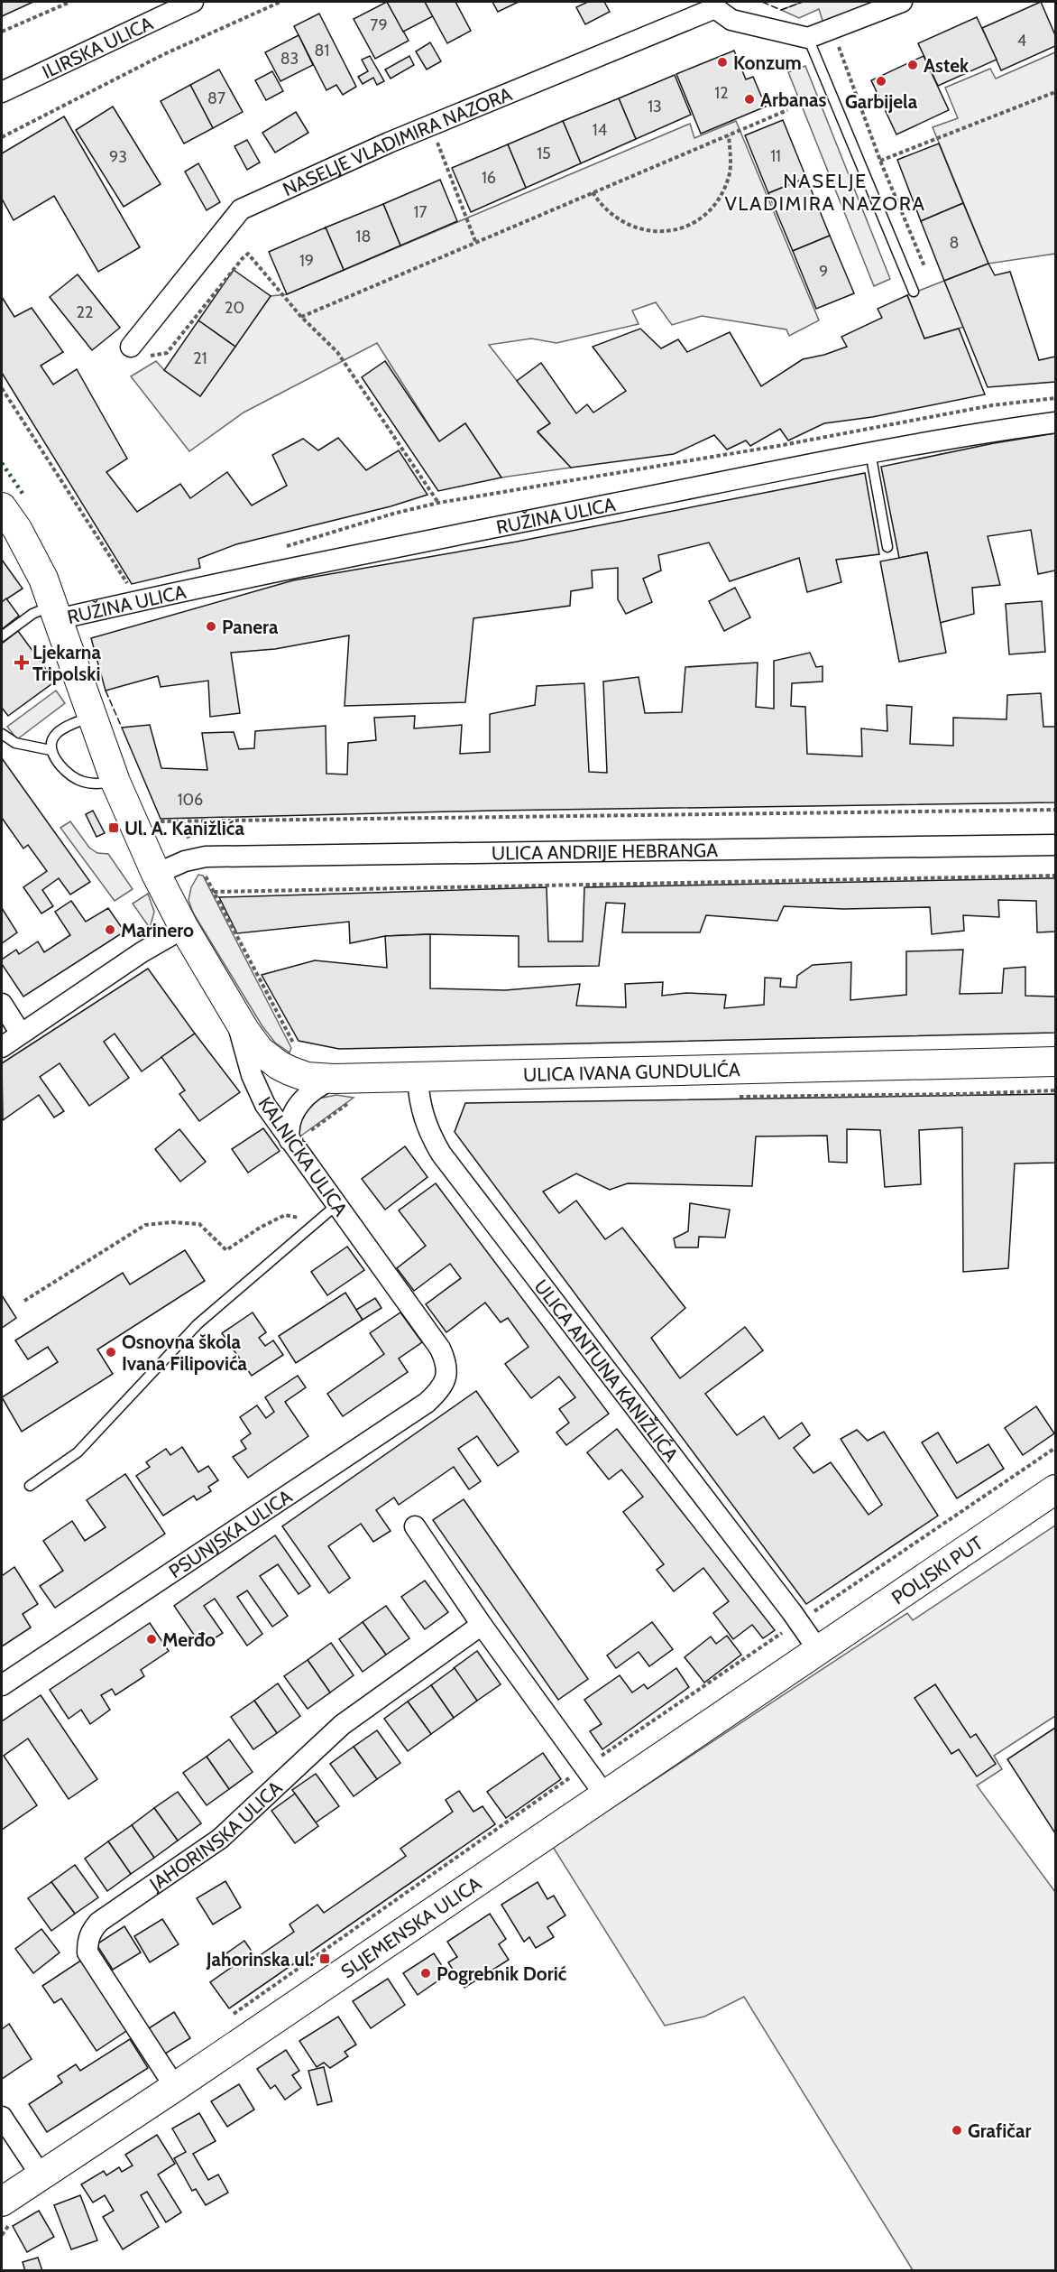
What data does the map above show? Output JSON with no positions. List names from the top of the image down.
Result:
{
  "streets": {
    "main road": [
      "ULICA IVANA GUNDULIĆA",
      "KALNIČKA ULICA",
      "POLJSKI PUT",
      "SLJEMENSKA ULICA"
    ],
    "street": [
      "ILIRSKA ULICA",
      "NASELJE VLADIMIRA NAZORA",
      "RUŽINA ULICA",
      "ULICA ANDRIJE HEBRANGA",
      "ULICA ANTUNA KANIŽLIĆA",
      "PSUNJSKA ULICA",
      "JAHORINSKA ULICA"
    ]
  },
  "crossings": [
    ["ULICA ANDRIJE HEBRANGA", "KALNIČKA ULICA"],
    ["ULICA IVANA GUNDULIĆA", "KALNIČKA ULICA"],
    ["ULICA IVANA GUNDULIĆA", "ULICA ANTUNA KANIŽLIĆA"],
    ["KALNIČKA ULICA", "PSUNJSKA ULICA"],
    ["ULICA ANTUNA KANIŽLIĆA", "POLJSKI PUT"],
    ["ULICA ANTUNA KANIŽLIĆA", "SLJEMENSKA ULICA"],
    ["POLJSKI PUT", "SLJEMENSKA ULICA"],
    ["JAHORINSKA ULICA", "SLJEMENSKA ULICA"]
  ],
  "districts": ["NASELJE VLADIMIRA NAZORA"],
  "places": {
    "other": [
      "Konzum",
      "Astek",
      "Garbijela",
      "Arbanas",
      "Panera",
      "Marinero",
      "Osnovna škola Ivana Filipovića",
      "Merđo",
      "Pogrebnik Dorić",
      "Grafičar"
    ],
    "health": ["Ljekarna Tripolski"],
    "transit": ["Ul. A. Kanižlića", "Jahorinska ul."]
  },
  "house_numbers": [
    "79",
    "4",
    "81",
    "83",
    "12",
    "87",
    "13",
    "14",
    "15",
    "11",
    "93",
    "16",
    "17",
    "18",
    "8",
    "19",
    "9",
    "20",
    "22",
    "21",
    "106"
  ]
}
